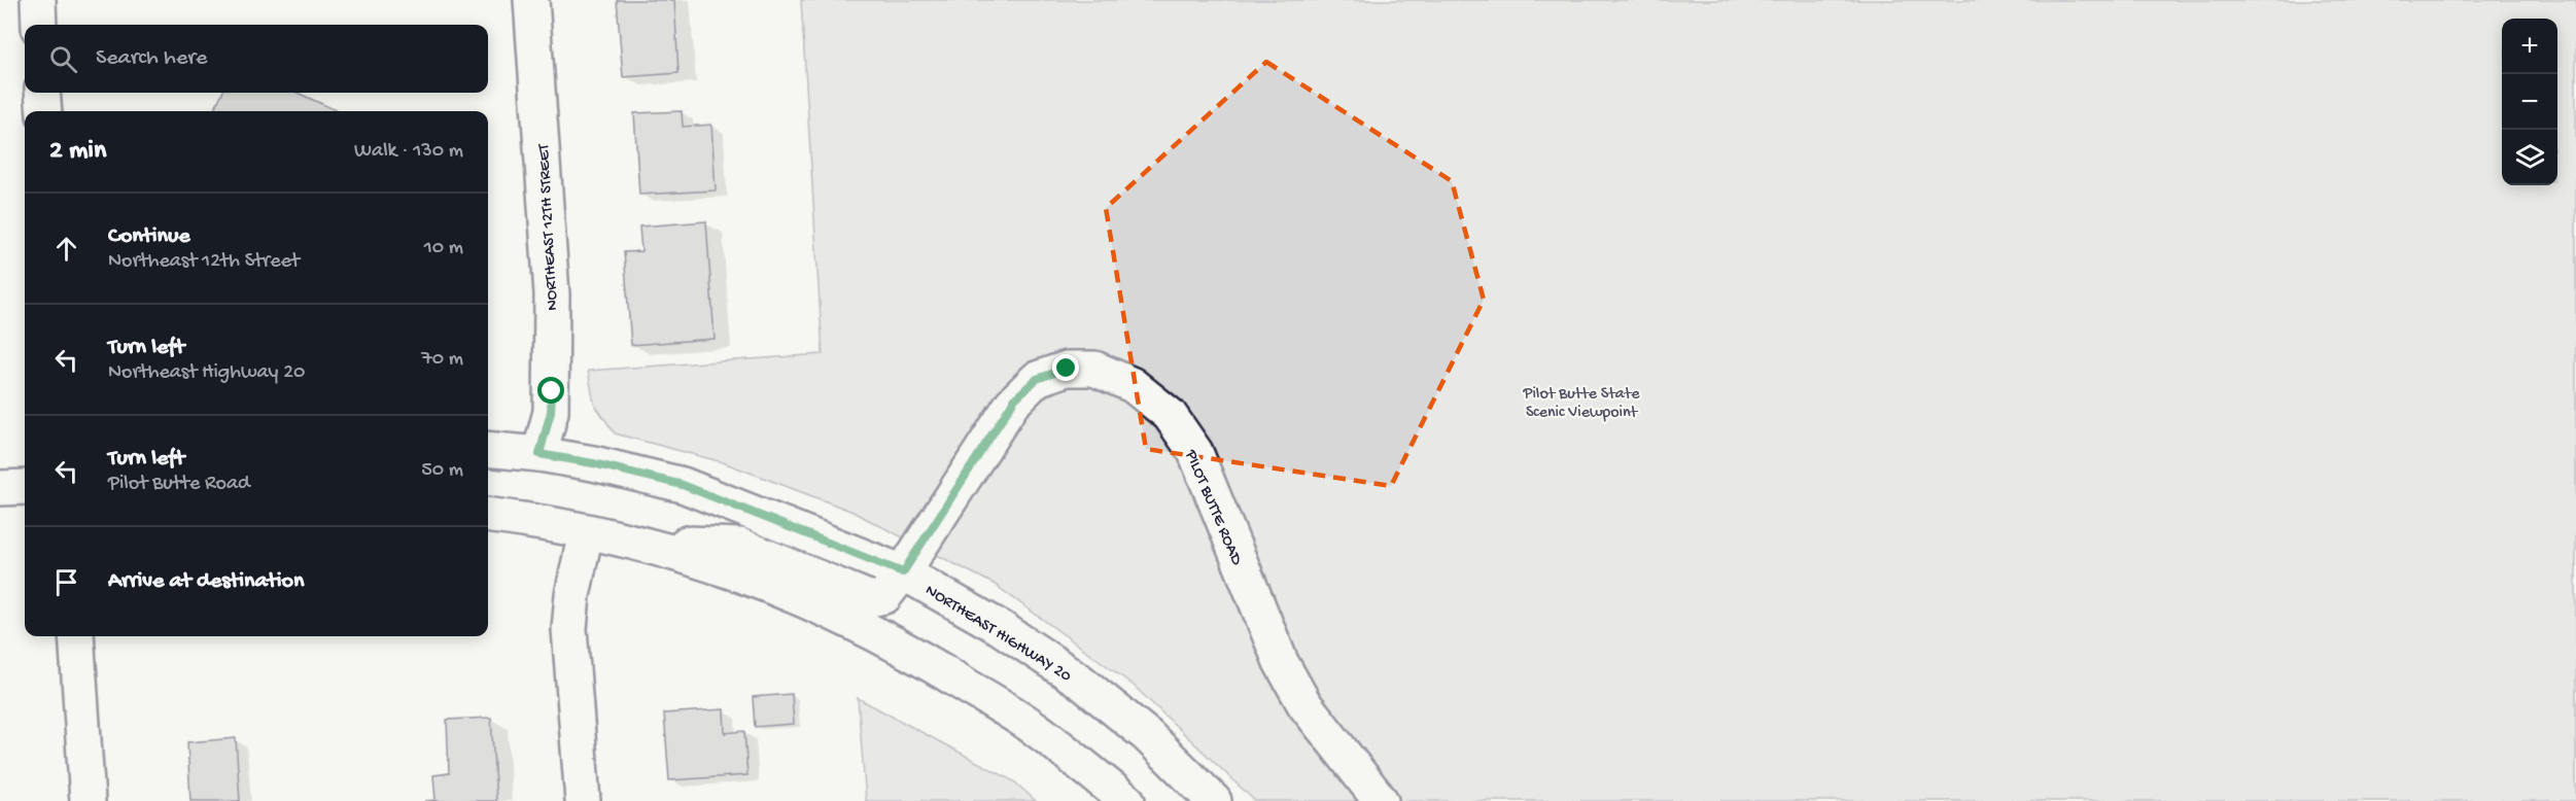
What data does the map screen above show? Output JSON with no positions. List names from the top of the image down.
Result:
{
  "streets": {
    "main road": ["NORTHEAST 12TH STREET", "PILOT BUTTE ROAD", "NORTHEAST HIGHWAY 20"]
  },
  "crossings": [
    ["NORTHEAST 12TH STREET", "NORTHEAST HIGHWAY 20"],
    ["PILOT BUTTE ROAD", "NORTHEAST HIGHWAY 20"]
  ],
  "parks": ["Pilot Butte State Scenic Viewpoint"],
  "page": {
    "map_buttons": ["+", "−"],
    "search": "Search here",
    "heading": ["2 min", "Walk · 130 m"],
    "list": [
      ["Continue", "Northeast 12th Street", "10 m"],
      ["Turn left", "Northeast Highway 20", "70 m"],
      ["Turn left", "Pilot Butte Road", "50 m"],
      "Arrive at destination"
    ]
  }
}
